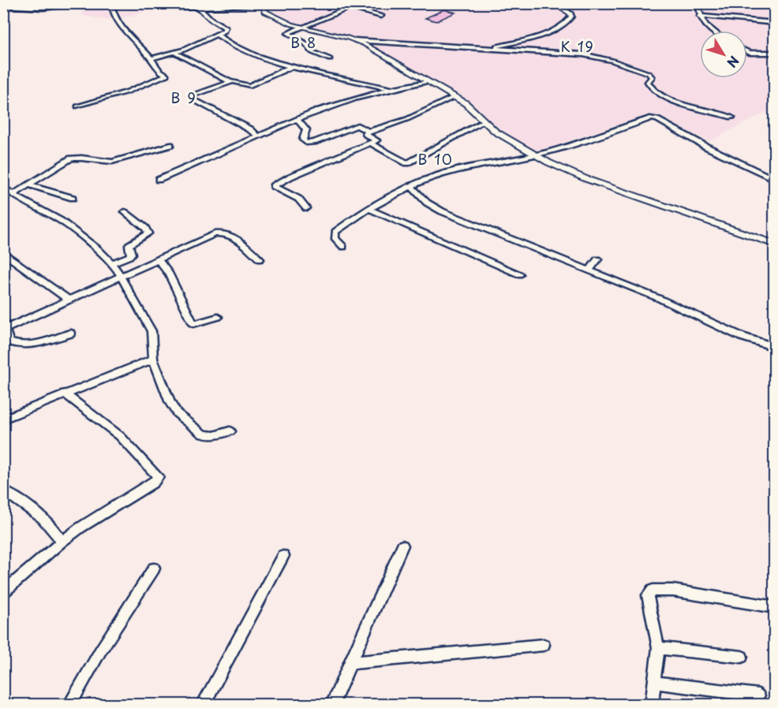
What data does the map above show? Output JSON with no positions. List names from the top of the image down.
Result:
{
  "districts": [
    "B 8",
    "K 19",
    "B 9",
    "B 10"
  ],
  "north": "bottom right"
}
